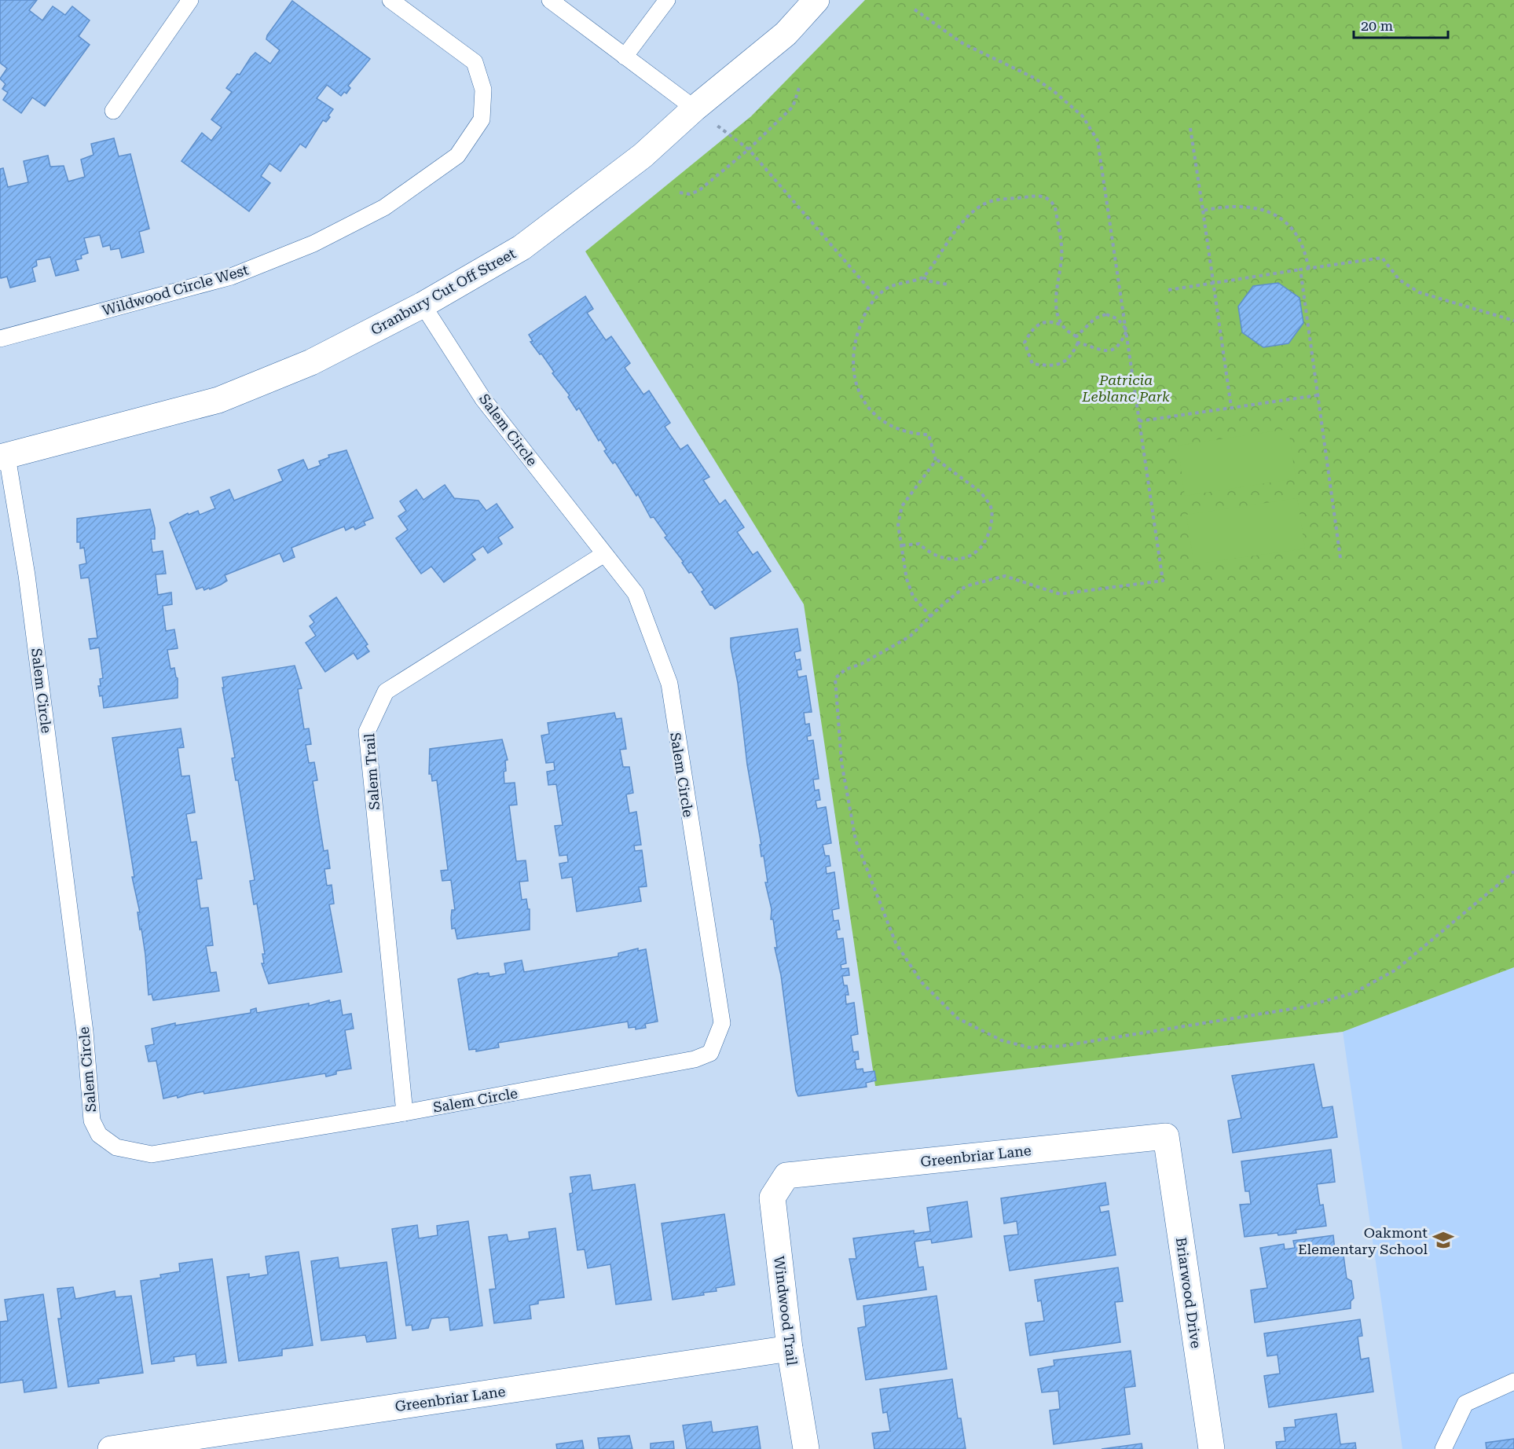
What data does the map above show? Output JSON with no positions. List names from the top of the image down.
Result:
{
  "streets": {
    "street": [
      "Granbury Cut Off Street",
      "Greenbriar Lane",
      "Briarwood Drive",
      "Windwood Trail"
    ],
    "lane": ["Wildwood Circle West", "Salem Circle", "Salem Trail"]
  },
  "crossings": [
    ["Granbury Cut Off Street", "Salem Circle"],
    ["Salem Circle", "Salem Trail"],
    ["Greenbriar Lane", "Briarwood Drive"],
    ["Greenbriar Lane", "Windwood Trail"]
  ],
  "parks": ["Patricia Leblanc Park"],
  "places": {
    "school or university": ["Oakmont Elementary School"]
  },
  "scale_bar": "20 m"
}
